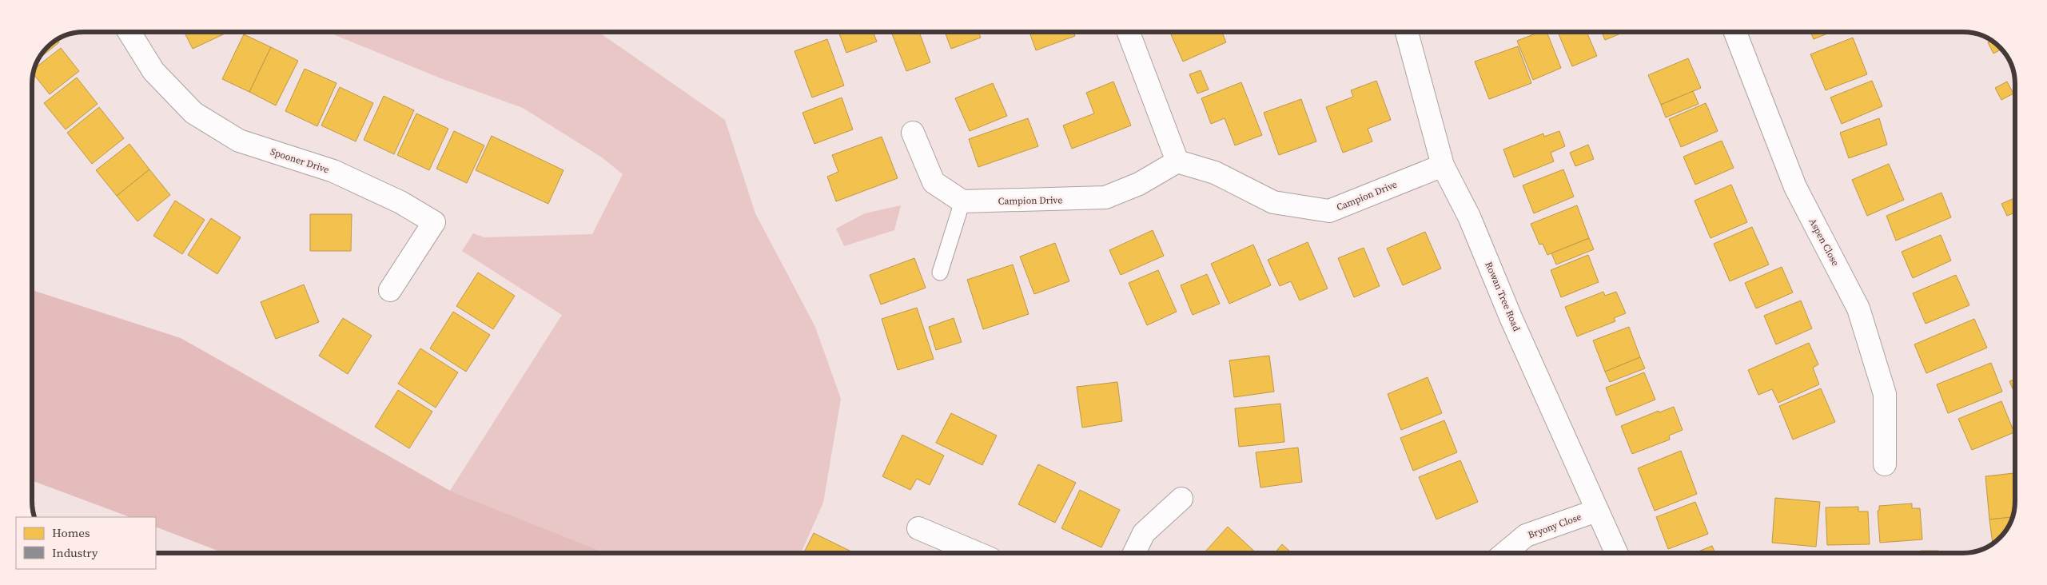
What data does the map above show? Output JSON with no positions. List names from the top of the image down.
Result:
{
  "streets": {
    "street": [
      "Spooner Drive",
      "Campion Drive",
      "Aspen Close",
      "Rowan Tree Road",
      "Bryony Close"
    ]
  },
  "crossings": [
    ["Campion Drive", "Rowan Tree Road"],
    ["Rowan Tree Road", "Bryony Close"]
  ],
  "legend": ["Homes", "Industry"]
}
